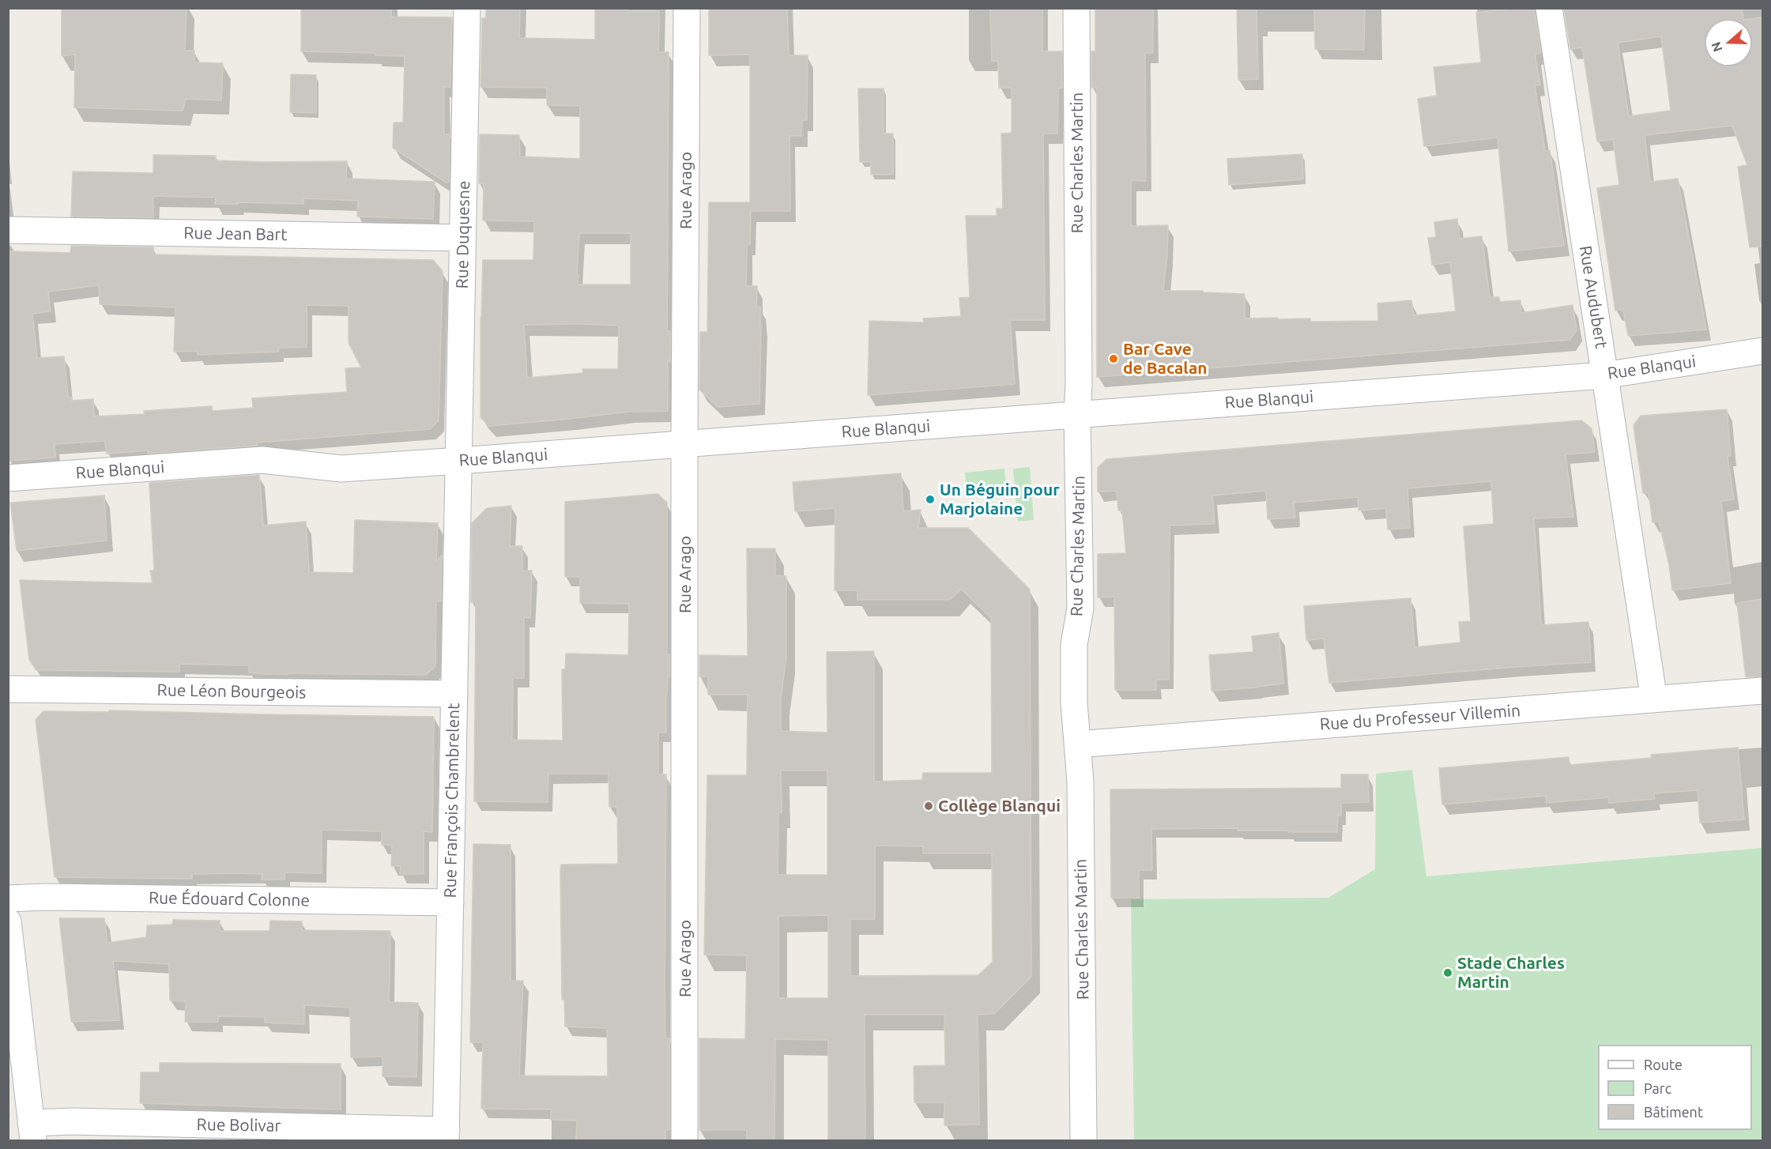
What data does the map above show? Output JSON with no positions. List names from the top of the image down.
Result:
{
  "streets": {
    "street": [
      "Rue Charles Martin",
      "Rue Arago",
      "Rue Jean Bart",
      "Rue Duquesne",
      "Rue Audubert",
      "Rue Blanqui",
      "Rue Léon Bourgeois",
      "Rue du Professeur Villemin",
      "Rue François Chambrelent",
      "Rue Édouard Colonne",
      "Rue Bolivar"
    ]
  },
  "crossings": [
    ["Rue Charles Martin", "Rue Blanqui"],
    ["Rue Charles Martin", "Rue du Professeur Villemin"],
    ["Rue Arago", "Rue Blanqui"],
    ["Rue Jean Bart", "Rue Duquesne"],
    ["Rue Duquesne", "Rue Blanqui"],
    ["Rue Duquesne", "Rue François Chambrelent"],
    ["Rue Audubert", "Rue Blanqui"],
    ["Rue Audubert", "Rue du Professeur Villemin"],
    ["Rue Blanqui", "Rue François Chambrelent"],
    ["Rue Léon Bourgeois", "Rue François Chambrelent"],
    ["Rue François Chambrelent", "Rue Édouard Colonne"],
    ["Rue François Chambrelent", "Rue Bolivar"]
  ],
  "places": [
    "Bar Cave de Bacalan",
    "Un Béguin pour Marjolaine",
    "Collège Blanqui",
    "Stade Charles Martin"
  ],
  "legend": ["Route", "Parc", "Bâtiment"],
  "north": "left"
}
